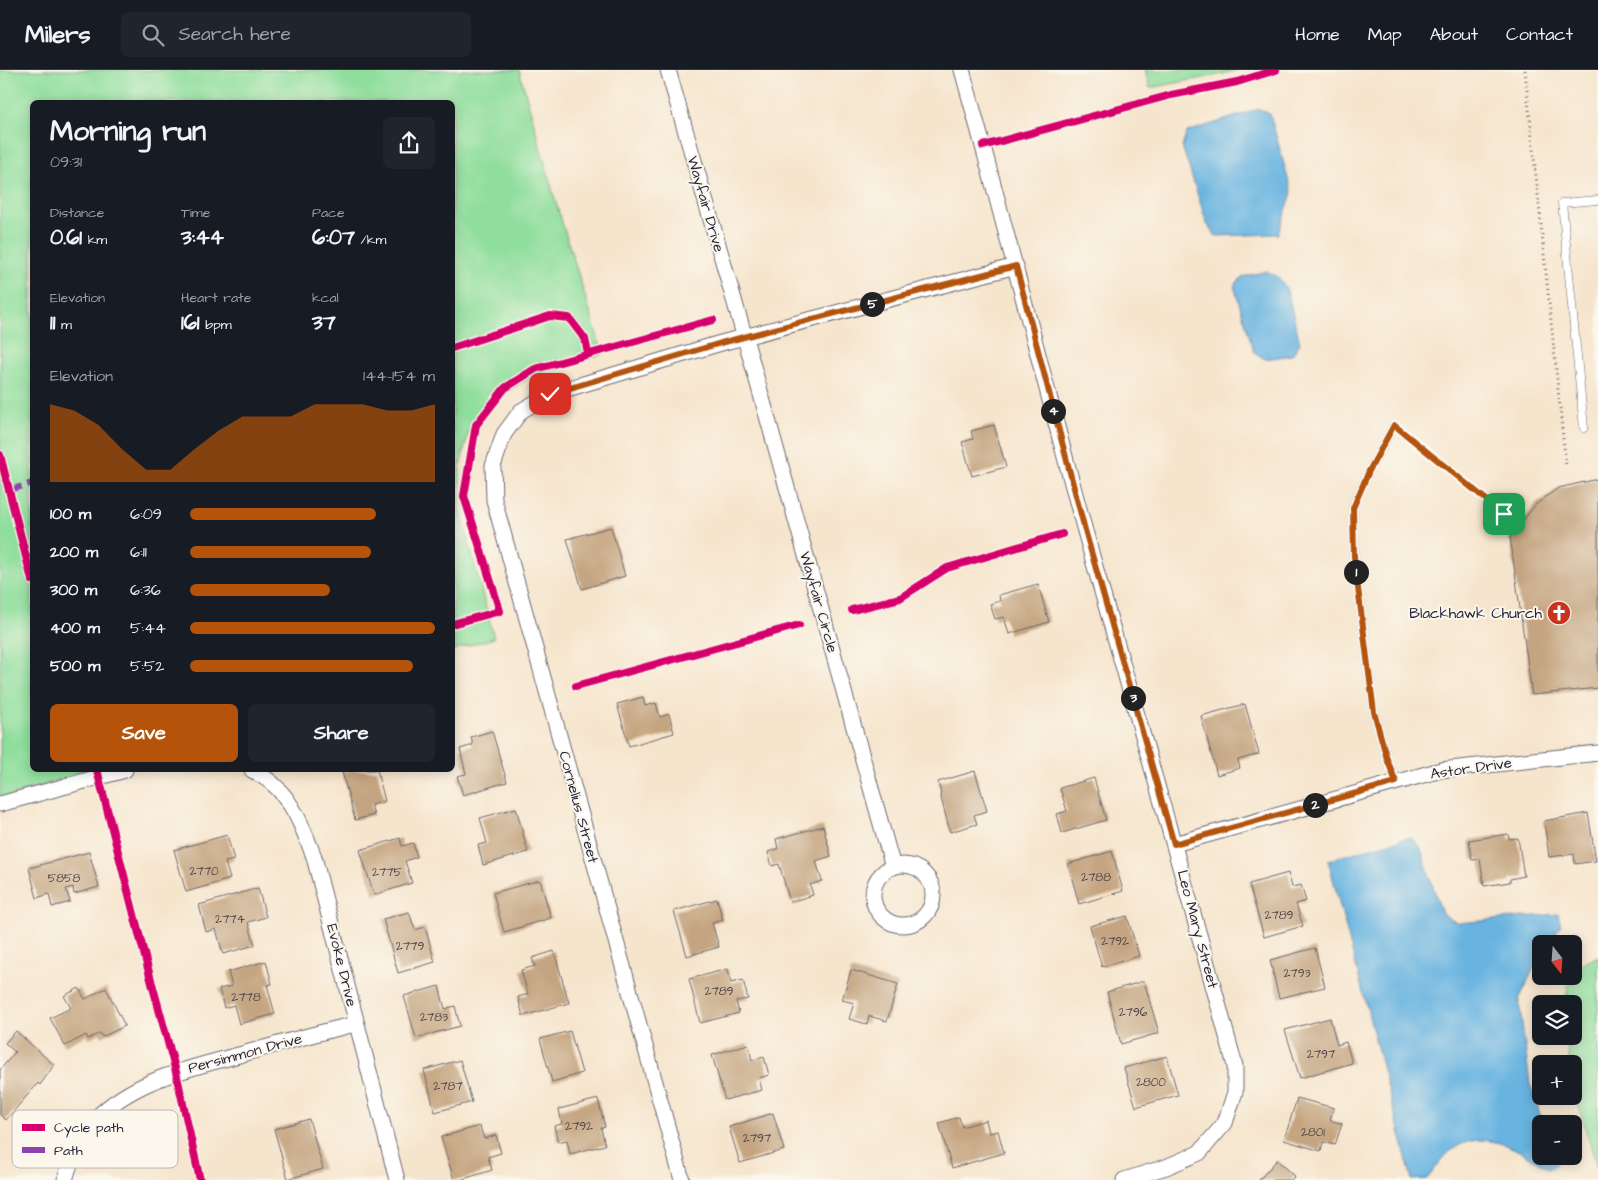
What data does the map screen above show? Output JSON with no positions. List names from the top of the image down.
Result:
{
  "streets": {
    "street": [
      "Wayfair Drive",
      "Wayfair Circle",
      "Astor Drive",
      "Cornelius Street",
      "Leo Mary Street",
      "Evoke Drive",
      "Persimmon Drive"
    ]
  },
  "crossings": [
    ["Wayfair Drive", "Wayfair Circle"],
    ["Wayfair Drive", "Cornelius Street"],
    ["Wayfair Circle", "Cornelius Street"],
    ["Astor Drive", "Leo Mary Street"],
    ["Cornelius Street", "Leo Mary Street"],
    ["Evoke Drive", "Persimmon Drive"]
  ],
  "places": {
    "church": ["Blackhawk Church"]
  },
  "house_numbers": [
    "2770",
    "2775",
    "2788",
    "5858",
    "2789",
    "2774",
    "2792",
    "2779",
    "2793",
    "2789",
    "2778",
    "2796",
    "2783",
    "2797",
    "2800",
    "2787",
    "2792",
    "2801",
    "2797"
  ],
  "legend": ["Cycle path", "Path"],
  "north": "bottom",
  "page": {
    "header": "Milers",
    "search": "Search here",
    "nav": [
      "Home",
      "Map",
      "About",
      "Contact"
    ],
    "heading": ["Morning run", "09:31"],
    "stats": [
      ["Distance", "0.61 km"],
      ["Time", "3:44"],
      ["Pace", "6:07 /km"],
      ["Elevation", "11 m"],
      ["Heart rate", "161 bpm"],
      ["kcal", "37"]
    ],
    "pins": [
      "5",
      "4",
      "1",
      "3",
      "2"
    ],
    "chart": ["Elevation", "144–154 m"],
    "list": [
      {
        "name": "100 m",
        "note": "6:09"
      },
      {
        "name": "200 m",
        "note": "6:11"
      },
      {
        "name": "300 m",
        "note": "6:36"
      },
      {
        "name": "400 m",
        "note": "5:44"
      },
      {
        "name": "500 m",
        "note": "5:52"
      }
    ],
    "buttons": ["Save", "Share"],
    "map_buttons": ["+", "−"]
  }
}
